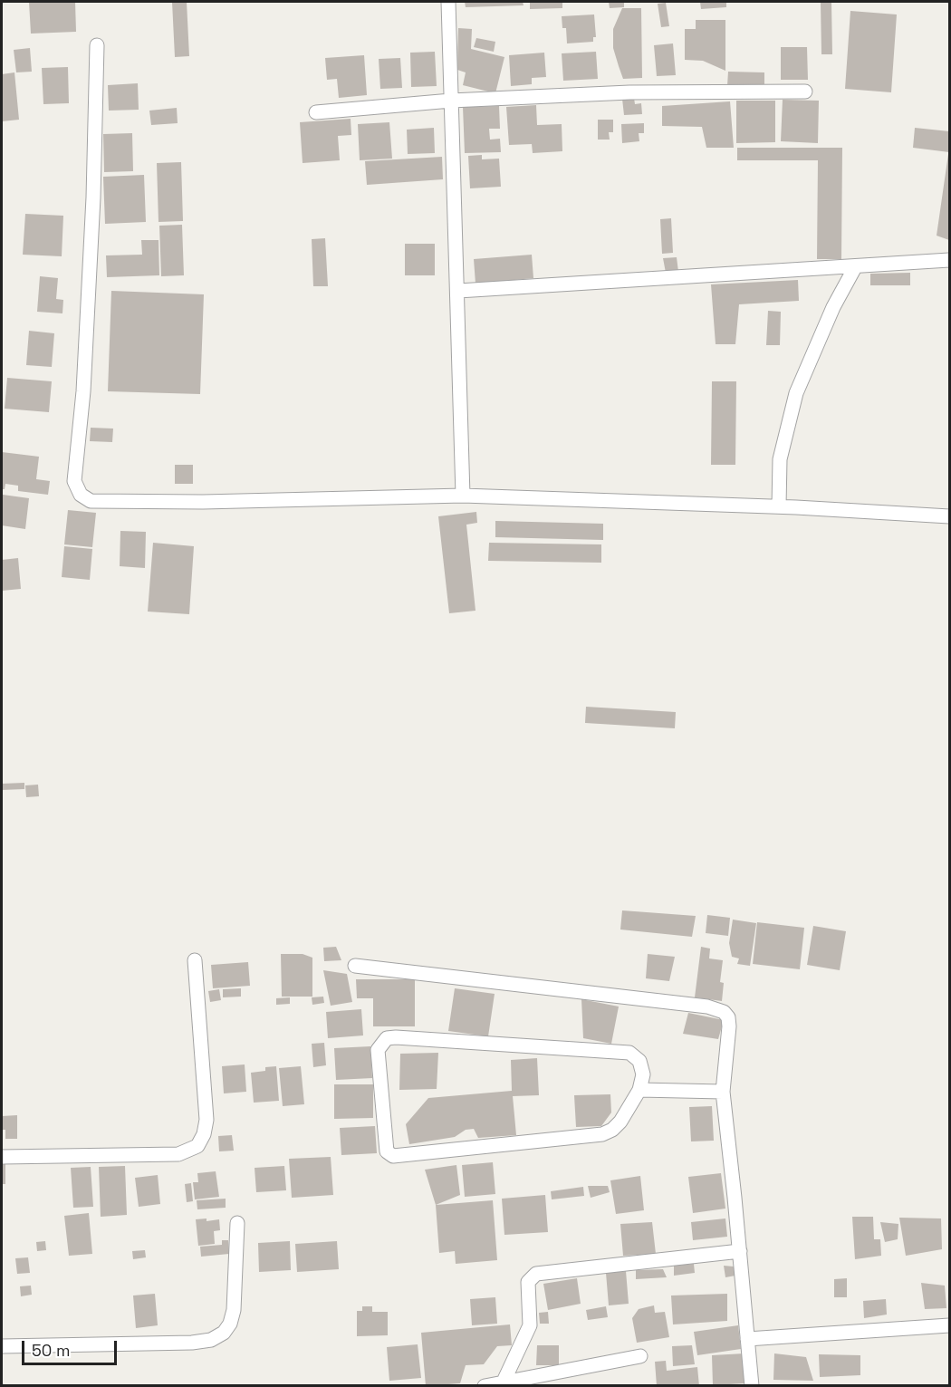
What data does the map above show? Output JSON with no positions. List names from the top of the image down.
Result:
{
  "scale_bar": "50 m"
}
